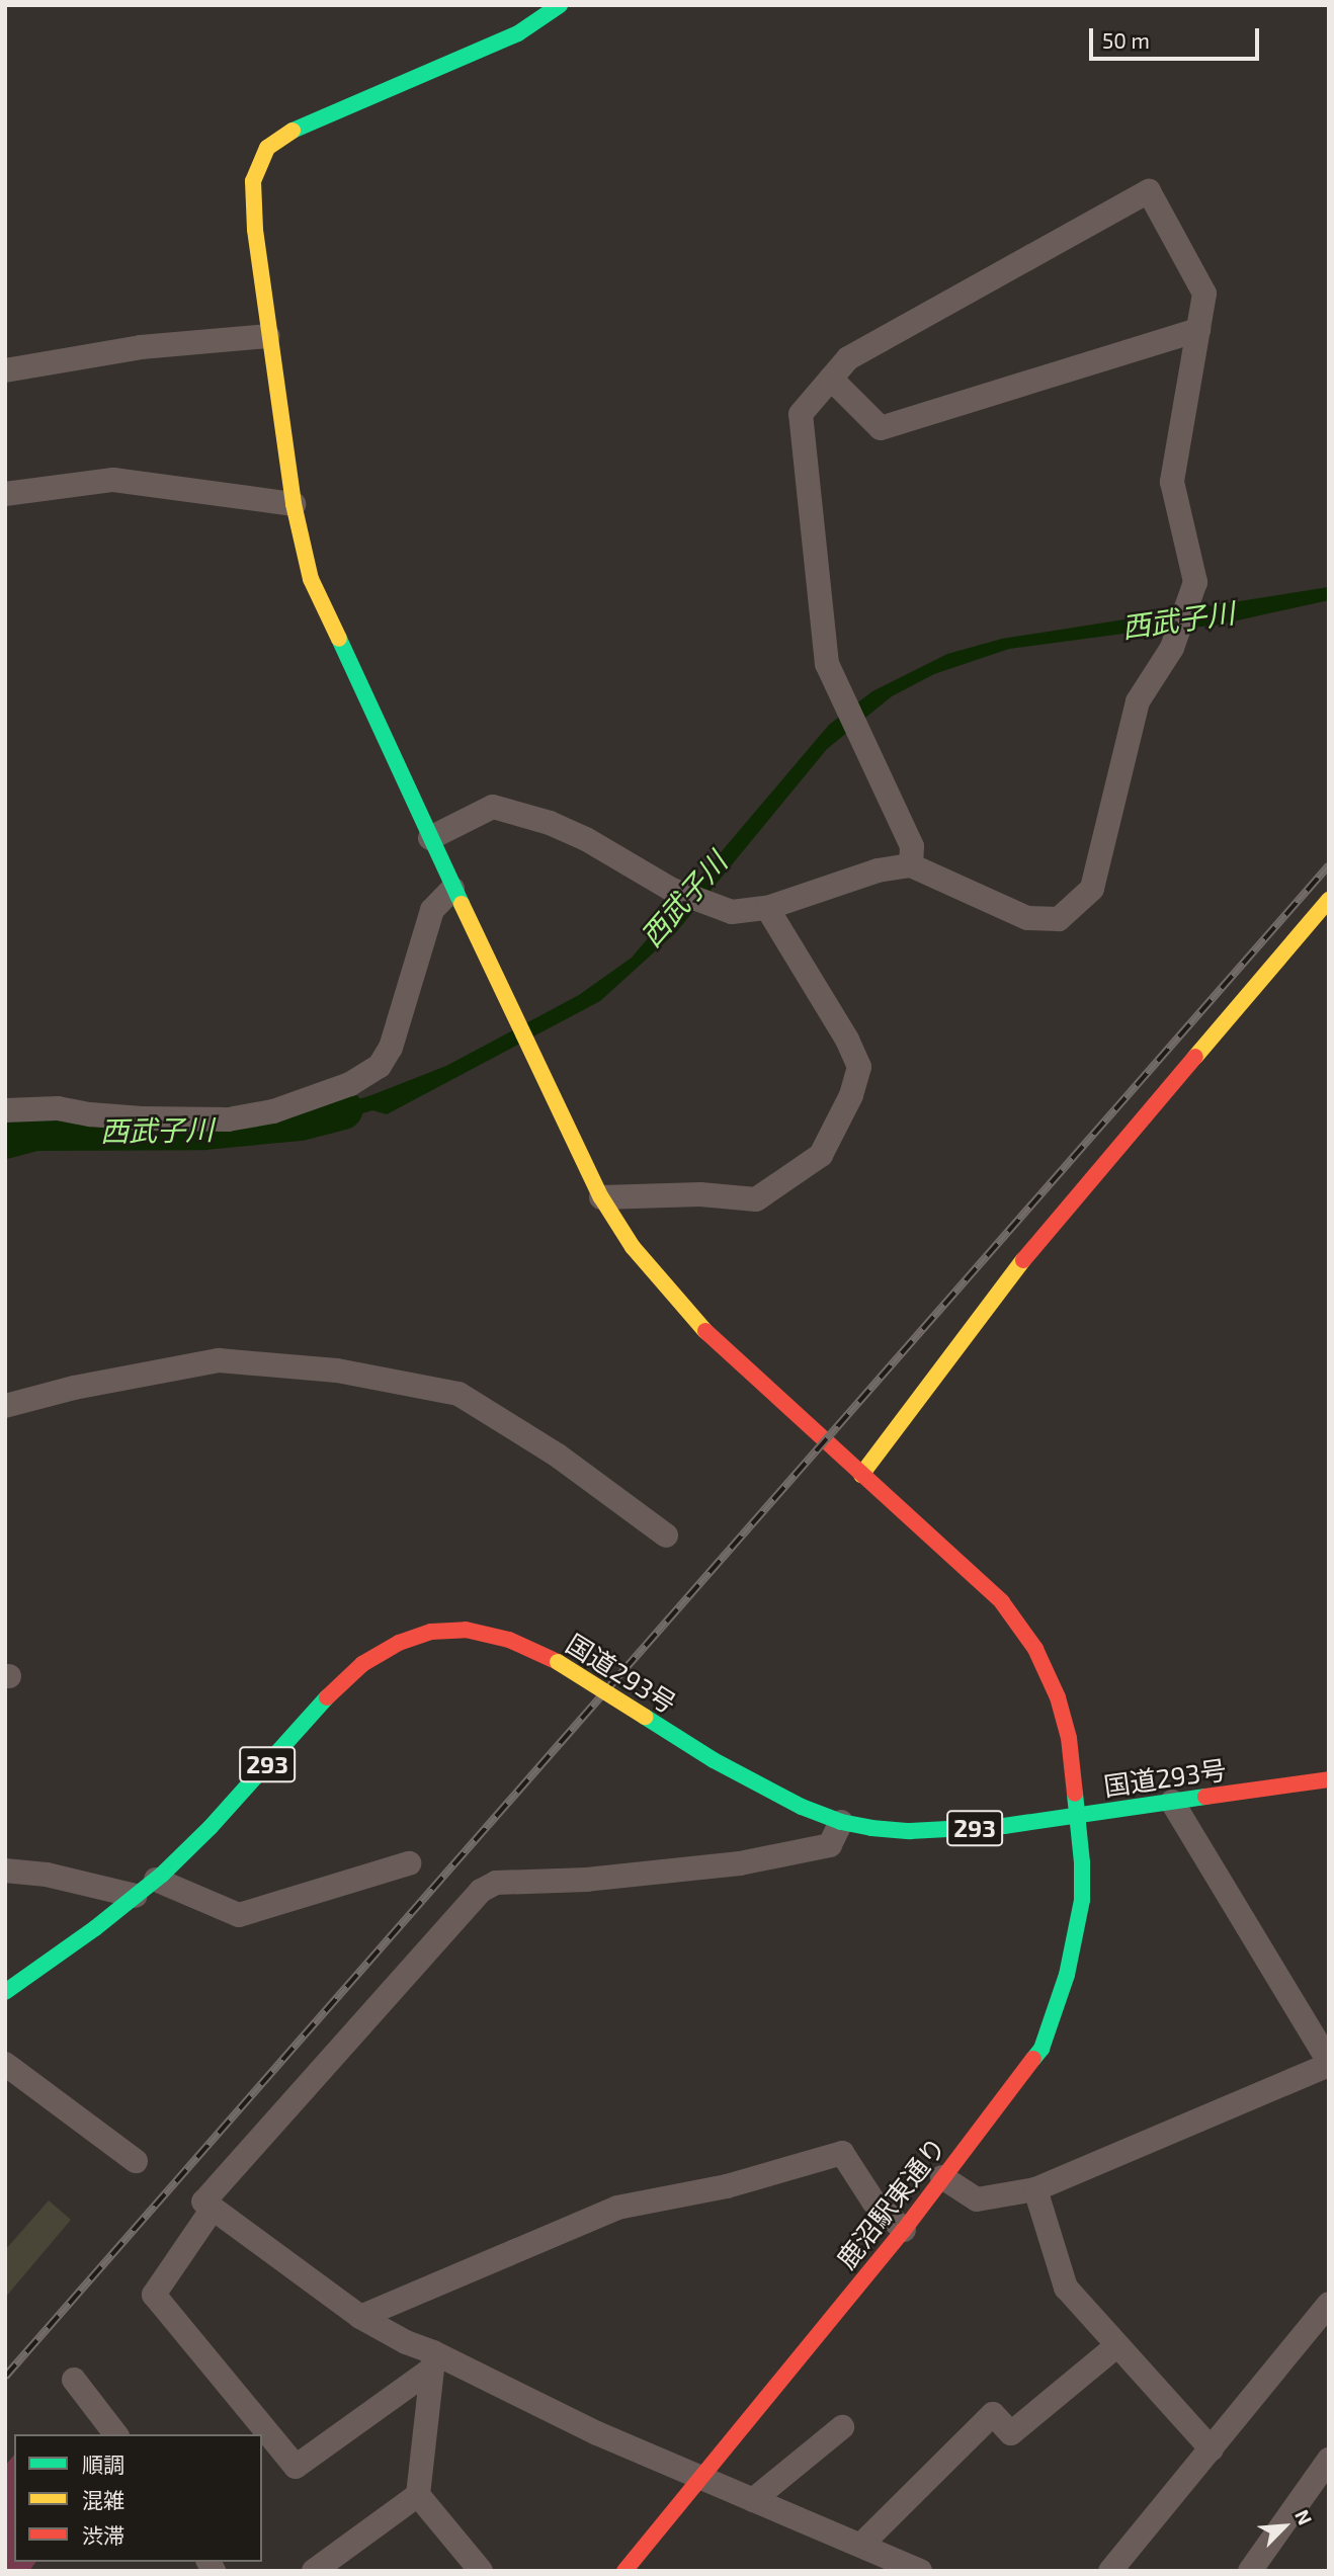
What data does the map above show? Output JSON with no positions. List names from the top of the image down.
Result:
{
  "streets": {
    "main road": ["国道293号", "293", "鹿沼駅東通り"]
  },
  "crossings": [
    ["国道293号", "鹿沼駅東通り"]
  ],
  "water": ["西武子川"],
  "legend": ["順調", "混雑", "渋滞"],
  "scale_bar": "50 m",
  "north": "top right"
}
